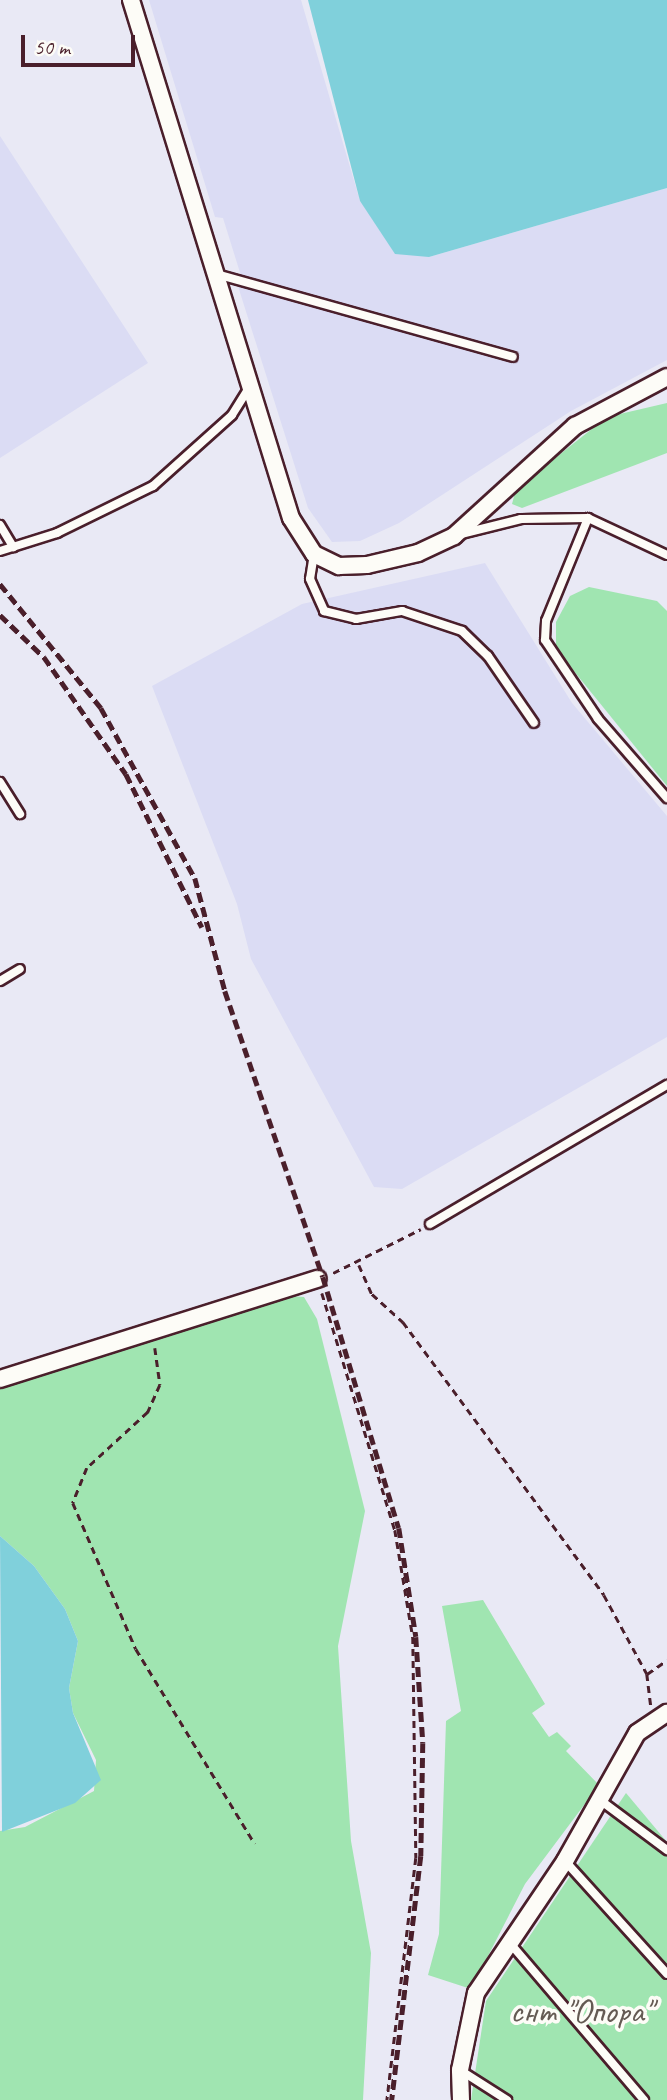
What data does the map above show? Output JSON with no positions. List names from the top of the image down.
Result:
{
  "parks": ["снт \"Опора\""],
  "scale_bar": "50 m"
}
